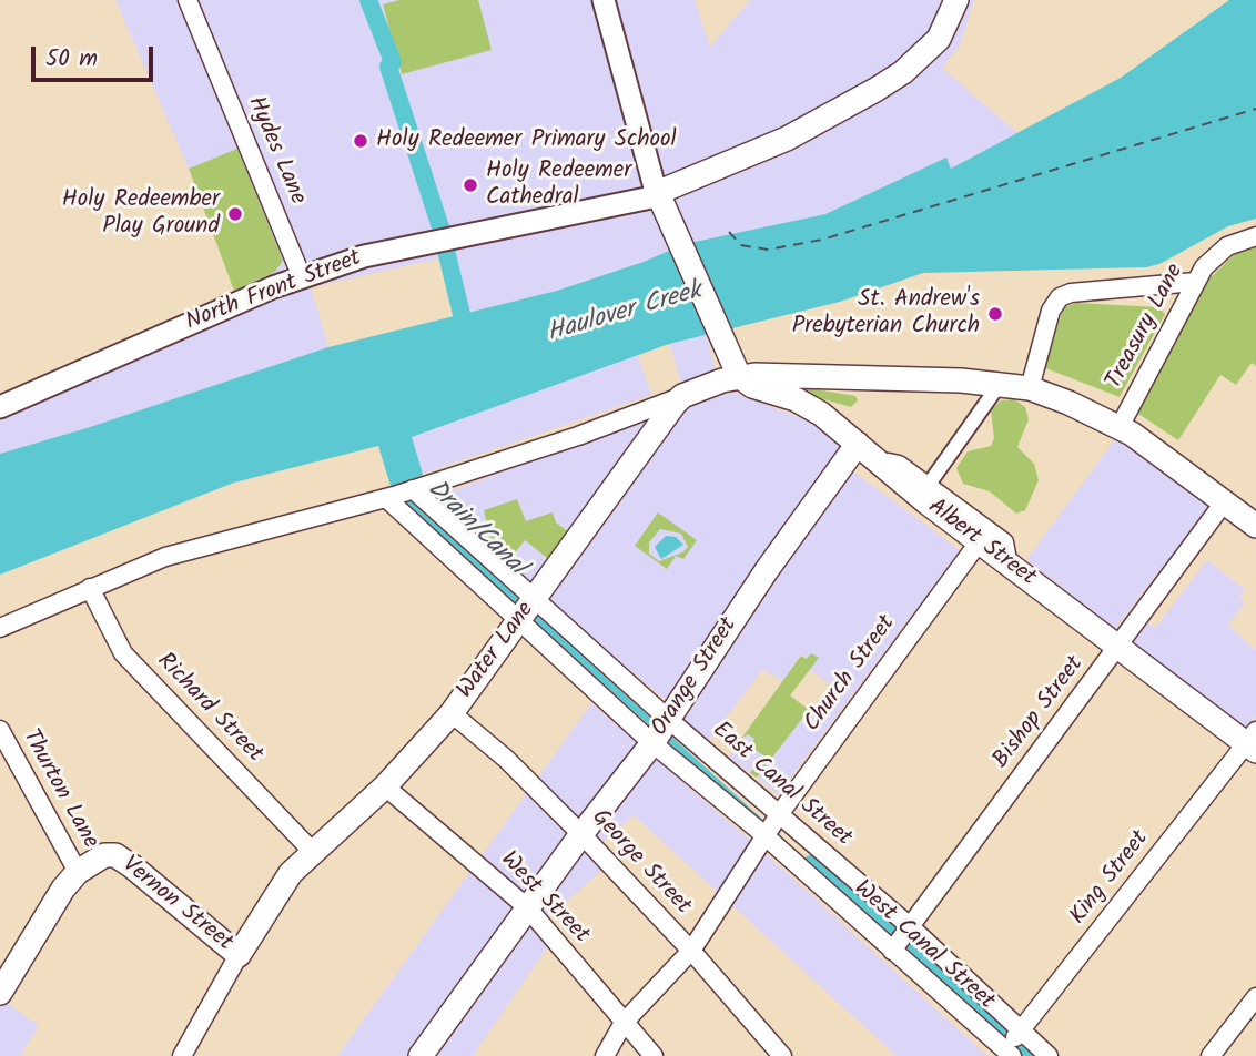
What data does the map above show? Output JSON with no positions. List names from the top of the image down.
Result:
{
  "streets": {
    "main road": [
      "North Front Street",
      "Albert Street",
      "Water Lane",
      "Orange Street",
      "Vernon Street"
    ],
    "street": [
      "Hydes Lane",
      "Treasury Lane",
      "Church Street",
      "Richard Street",
      "Bishop Street",
      "East Canal Street",
      "Thurton Lane",
      "George Street",
      "King Street",
      "West Street",
      "West Canal Street"
    ]
  },
  "crossings": [
    ["Hydes Lane", "North Front Street"],
    ["Albert Street", "Church Street"],
    ["Albert Street", "Orange Street"],
    ["Albert Street", "Bishop Street"],
    ["Albert Street", "King Street"],
    ["Water Lane", "Richard Street"],
    ["Water Lane", "East Canal Street"],
    ["Water Lane", "George Street"],
    ["Water Lane", "West Street"],
    ["Water Lane", "Vernon Street"],
    ["Water Lane", "West Canal Street"],
    ["Church Street", "East Canal Street"],
    ["Church Street", "George Street"],
    ["Church Street", "West Street"],
    ["Church Street", "West Canal Street"],
    ["Orange Street", "East Canal Street"],
    ["Orange Street", "George Street"],
    ["Orange Street", "West Street"],
    ["Orange Street", "West Canal Street"],
    ["Bishop Street", "East Canal Street"],
    ["Bishop Street", "West Canal Street"],
    ["East Canal Street", "King Street"],
    ["East Canal Street", "West Canal Street"],
    ["Thurton Lane", "Vernon Street"],
    ["King Street", "West Canal Street"]
  ],
  "water": ["Haulover Creek", "Drain/Canal"],
  "places": [
    "Holy Redeemer Primary School",
    "Holy Redeemer Cathedral",
    "Holy Redeember Play Ground",
    "St. Andrew's Prebyterian Church"
  ],
  "scale_bar": "50 m"
}
